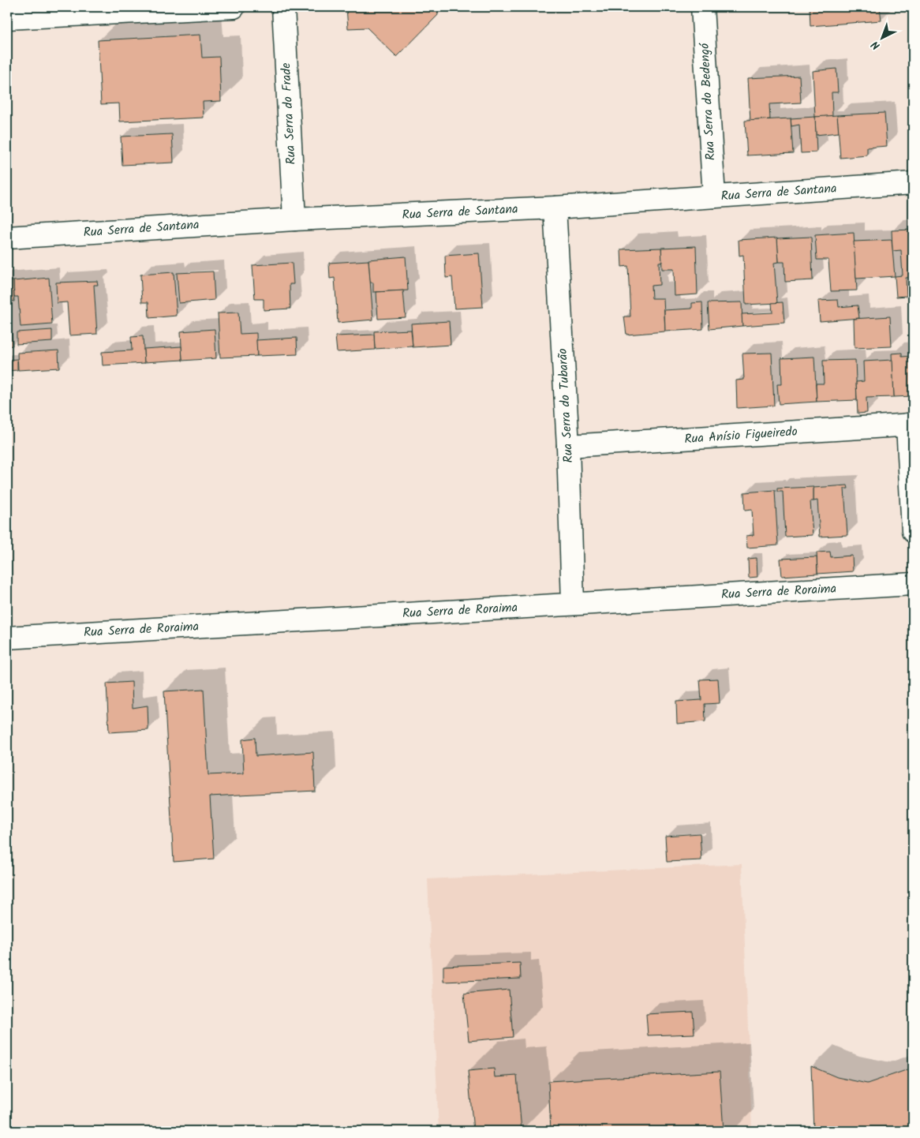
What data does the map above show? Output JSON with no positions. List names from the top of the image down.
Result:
{
  "streets": {
    "street": [
      "Rua Serra do Bedengó",
      "Rua Serra do Frade",
      "Rua Serra de Santana",
      "Rua Serra do Tubarão",
      "Rua Anísio Figueiredo",
      "Rua Serra de Roraima"
    ]
  },
  "crossings": [
    ["Rua Serra do Bedengó", "Rua Serra de Santana"],
    ["Rua Serra do Frade", "Rua Serra de Santana"],
    ["Rua Serra de Santana", "Rua Serra do Tubarão"],
    ["Rua Serra do Tubarão", "Rua Anísio Figueiredo"],
    ["Rua Serra do Tubarão", "Rua Serra de Roraima"]
  ],
  "north": "bottom left"
}
